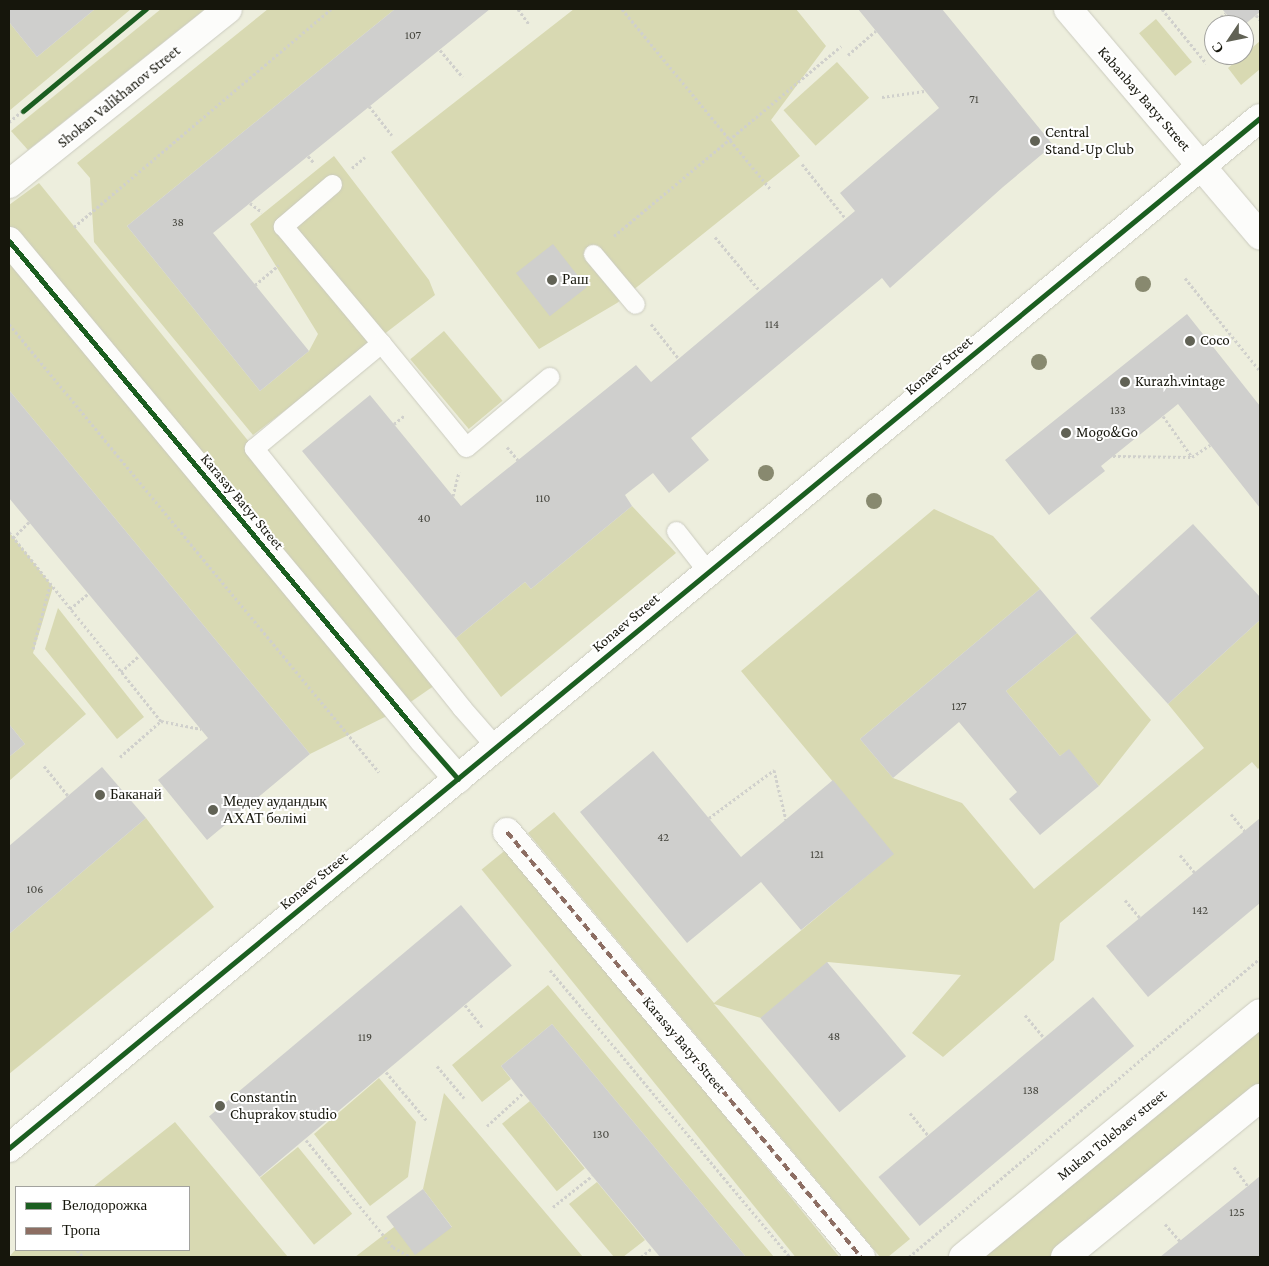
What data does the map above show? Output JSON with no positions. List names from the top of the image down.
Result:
{
  "streets": {
    "street": [
      "Shokan Valikhanov Street",
      "Kabanbay Batyr Street",
      "Konaev Street",
      "Karasay Batyr Street",
      "Mukan Tolebaev street"
    ]
  },
  "crossings": [
    ["Kabanbay Batyr Street", "Konaev Street"],
    ["Konaev Street", "Karasay Batyr Street"]
  ],
  "places": [
    "Central Stand-Up Club",
    "Раш",
    "Coco",
    "Kurazh.vintage",
    "Mogo&Go",
    "Баканай",
    "Медеу аудандық АХАТ бөлімі",
    "Constantin Chuprakov studio"
  ],
  "house_numbers": [
    "107",
    "71",
    "38",
    "114",
    "133",
    "110",
    "40",
    "127",
    "42",
    "121",
    "106",
    "142",
    "48",
    "119",
    "138",
    "130",
    "125"
  ],
  "legend": ["Велодорожка", "Тропа"],
  "north": "bottom left"
}
